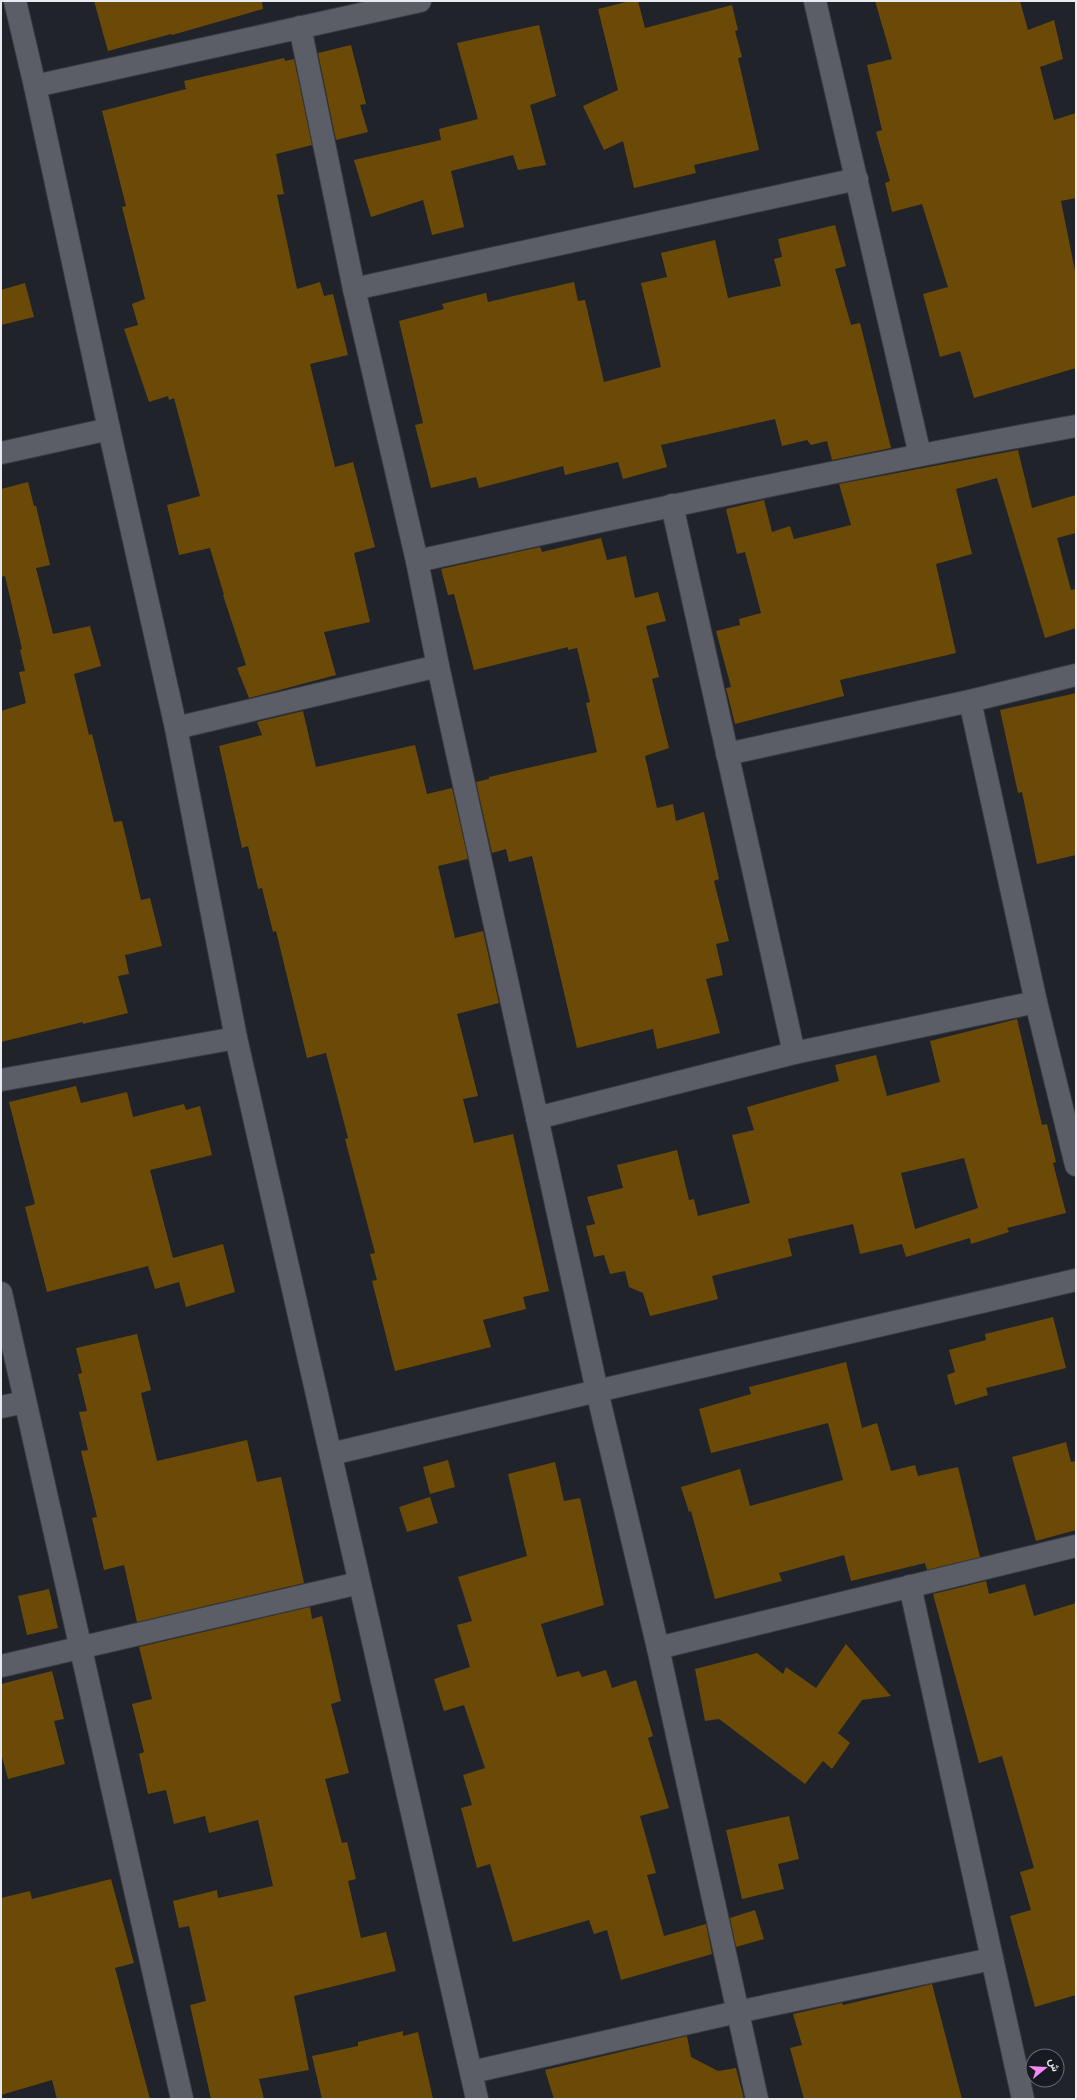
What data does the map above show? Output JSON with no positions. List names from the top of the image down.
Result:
{
  "north": "right"
}
